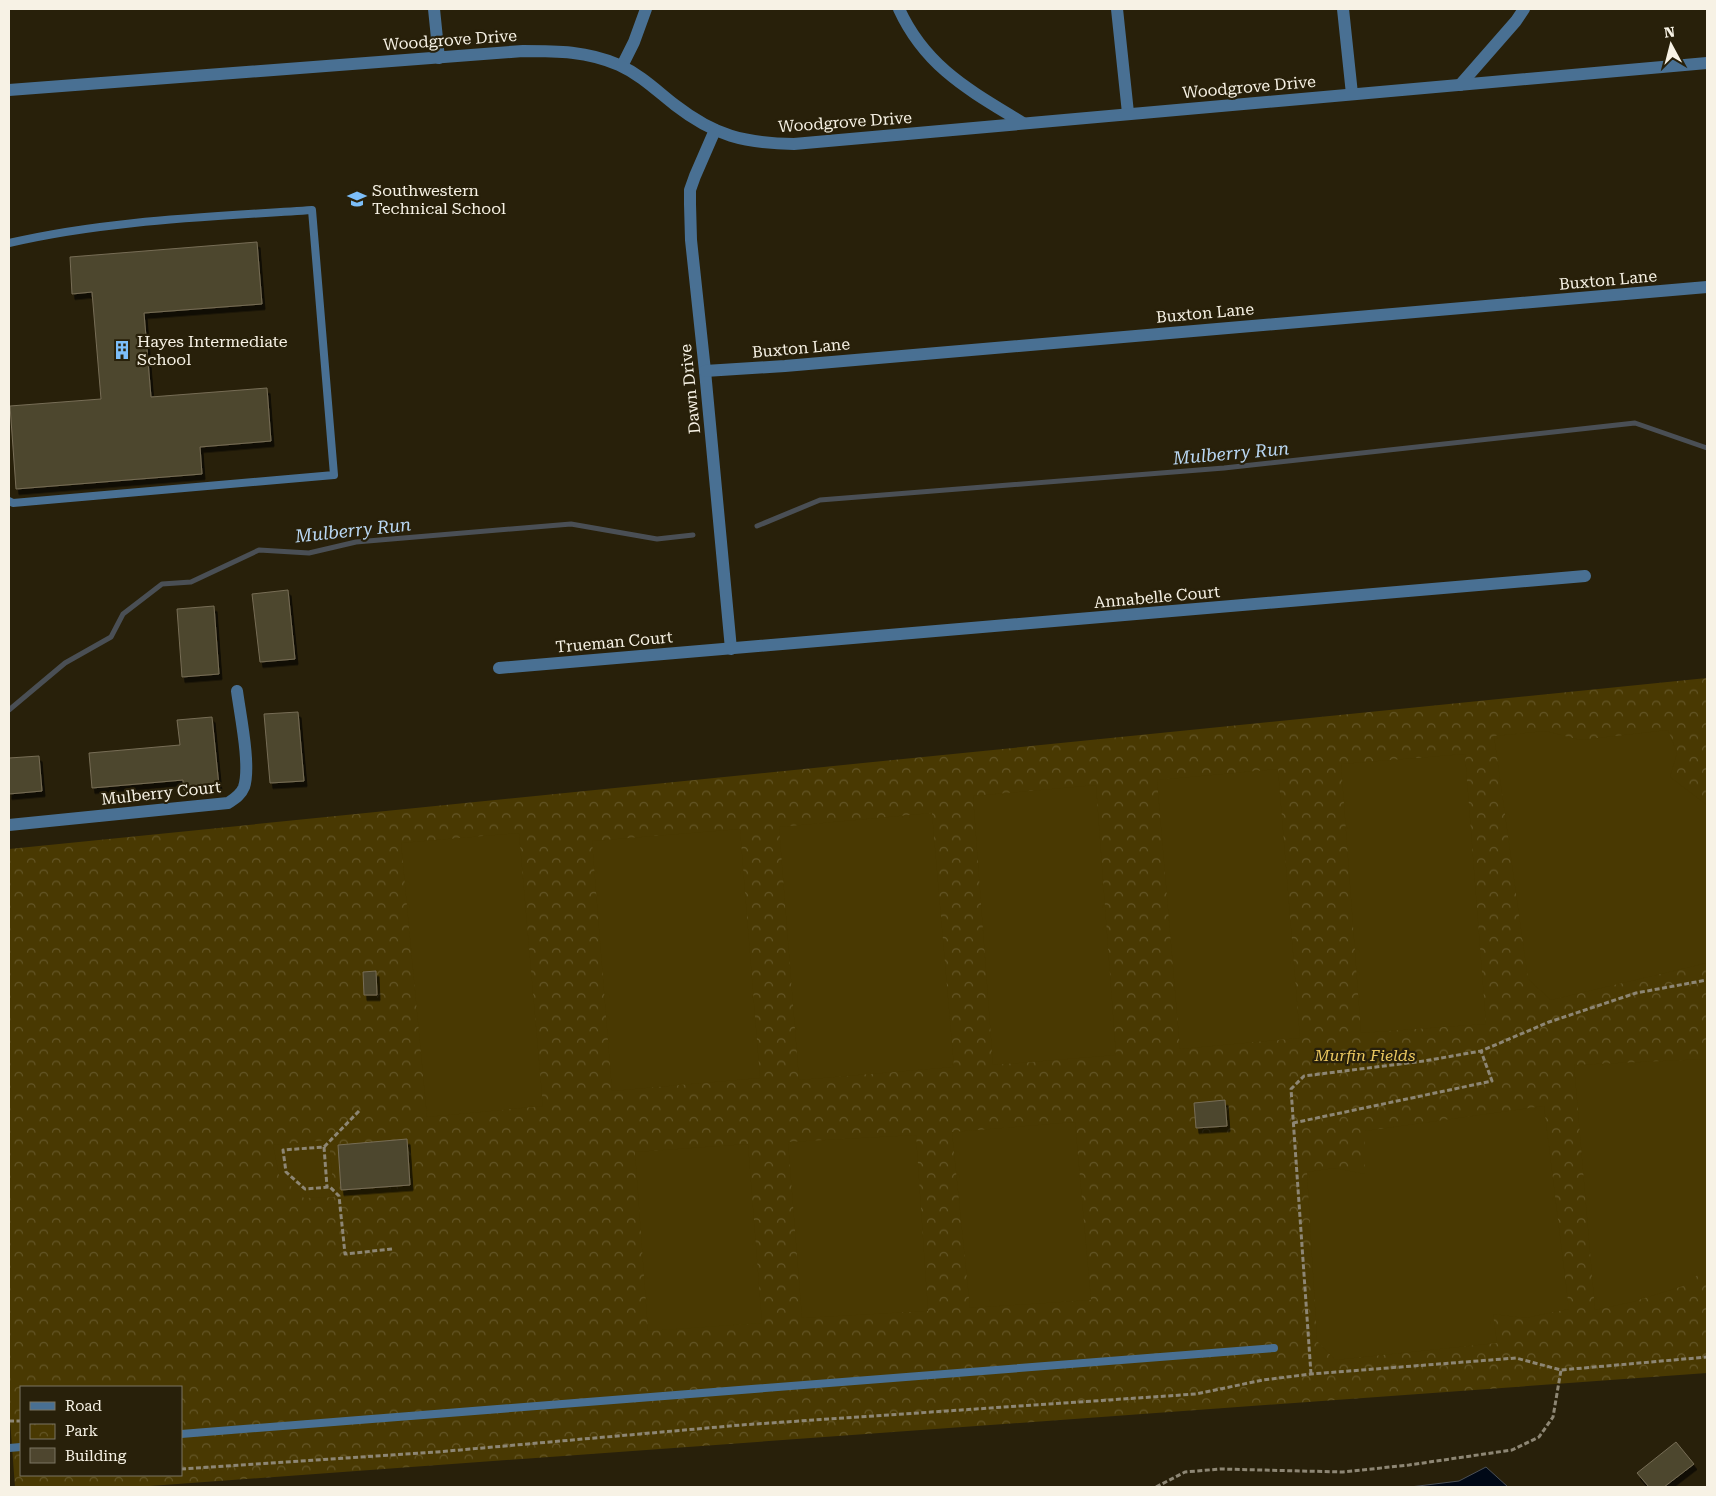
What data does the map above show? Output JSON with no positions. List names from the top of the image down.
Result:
{
  "streets": {
    "street": [
      "Woodgrove Drive",
      "Buxton Lane",
      "Dawn Drive",
      "Annabelle Court",
      "Trueman Court",
      "Mulberry Court"
    ]
  },
  "crossings": [
    ["Woodgrove Drive", "Dawn Drive"],
    ["Buxton Lane", "Dawn Drive"],
    ["Dawn Drive", "Annabelle Court"],
    ["Dawn Drive", "Trueman Court"],
    ["Annabelle Court", "Trueman Court"]
  ],
  "water": ["Mulberry Run"],
  "parks": ["Murfin Fields"],
  "places": {
    "school or university": ["Southwestern Technical School"],
    "building": ["Hayes Intermediate School"]
  },
  "legend": ["Road", "Park", "Building"],
  "north": "top"
}
